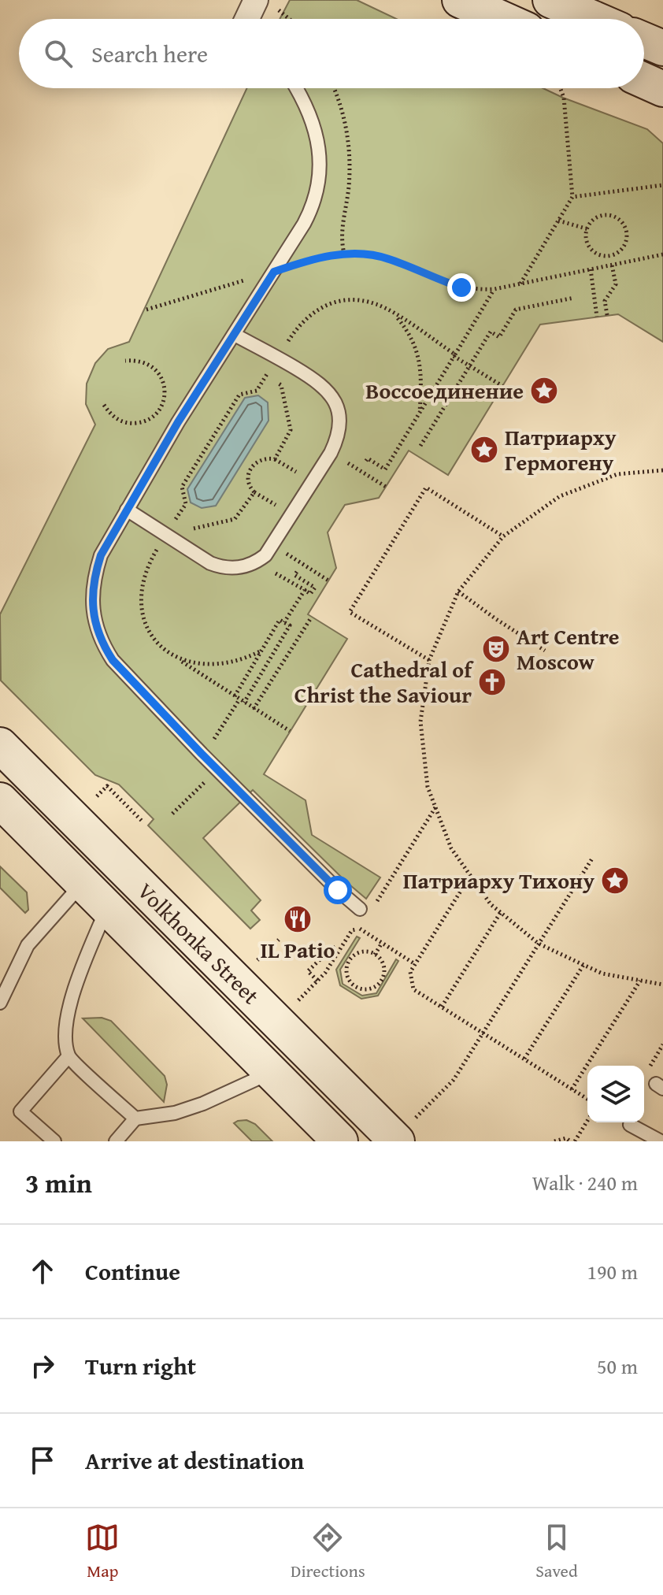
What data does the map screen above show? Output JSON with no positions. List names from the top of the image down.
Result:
{
  "streets": {
    "main road": ["Volkhonka Street"]
  },
  "places": {
    "place": ["Воссоединение", "Патриарху Гермогену", "Патриарху Тихону"],
    "theatre": ["Art Centre Moscow"],
    "church": ["Cathedral of Christ the Saviour"],
    "restaurant": ["IL Patio"]
  },
  "page": {
    "search": "Search here",
    "heading": ["3 min", "Walk · 240 m"],
    "list": [
      ["Continue", "190 m"],
      ["Turn right", "50 m"],
      "Arrive at destination"
    ],
    "nav": ["Map", "Directions", "Saved"]
  }
}
